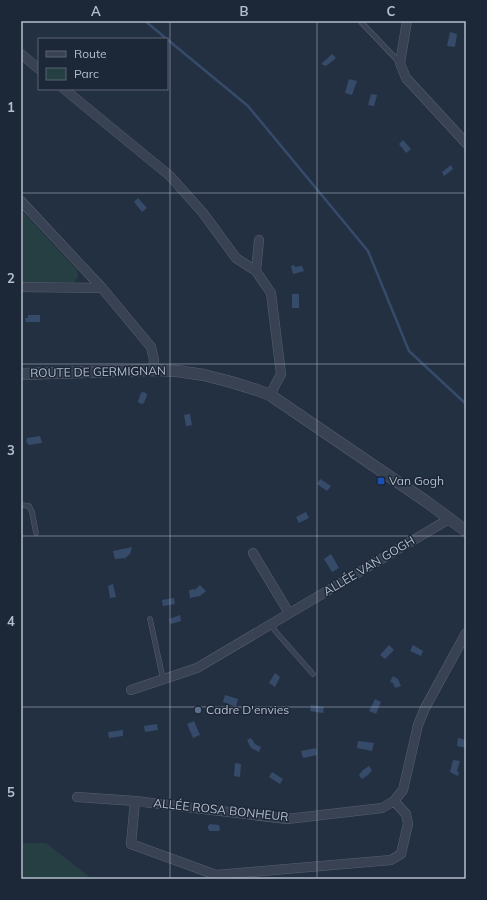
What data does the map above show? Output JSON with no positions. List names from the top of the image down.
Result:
{
  "streets": {
    "street": ["ROUTE DE GERMIGNAN", "ALLÉE VAN GOGH", "ALLÉE ROSA BONHEUR"]
  },
  "crossings": [
    ["ROUTE DE GERMIGNAN", "ALLÉE VAN GOGH"]
  ],
  "places": {
    "transit": ["Van Gogh"],
    "other": ["Cadre D'envies"]
  },
  "legend": ["Route", "Parc"],
  "grid": {
    "columns": ["A", "B", "C"],
    "rows": [
      "1",
      "2",
      "3",
      "4",
      "5"
    ]
  }
}
